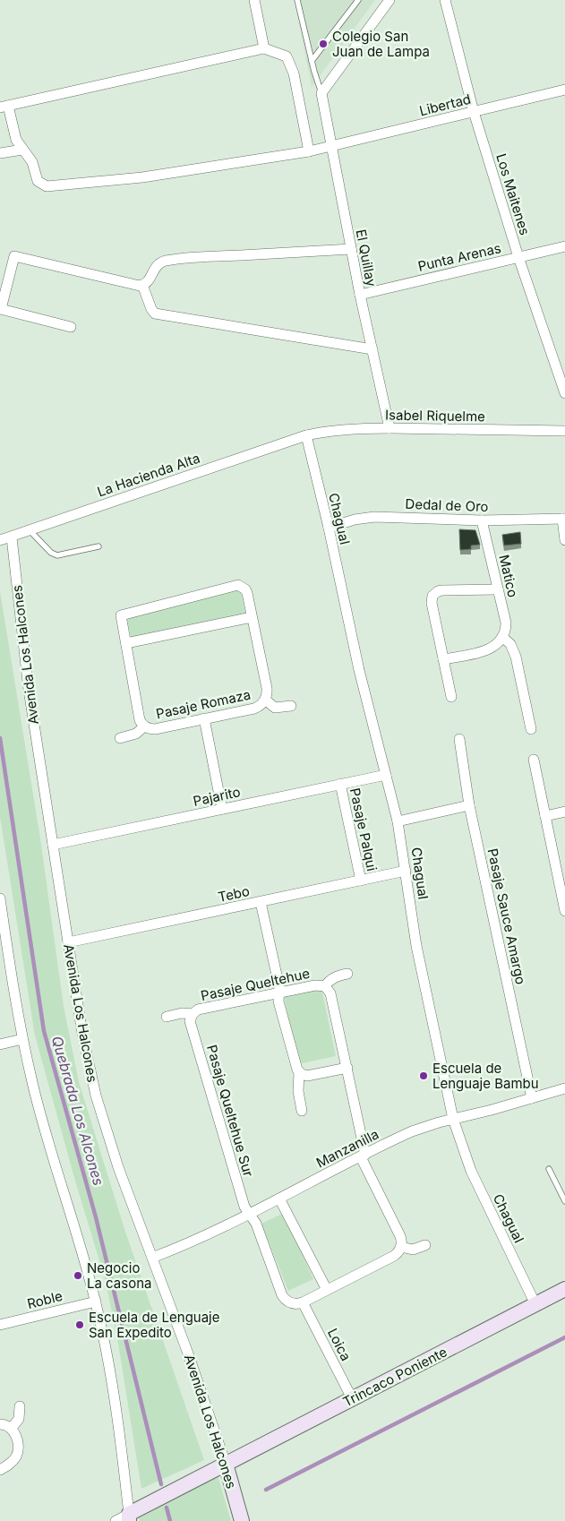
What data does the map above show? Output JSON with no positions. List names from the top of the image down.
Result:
{
  "streets": {
    "street": [
      "Libertad",
      "Los Maitenes",
      "Punta Arenas",
      "El Quillay",
      "Isabel Riquelme",
      "La Hacienda Alta",
      "Dedal de Oro",
      "Chagual",
      "Matico",
      "Avenida Los Halcones",
      "Pasaje Romaza",
      "Pajarito",
      "Pasaje Palqui",
      "Tebo",
      "Pasaje Sauce Amargo",
      "Pasaje Queltehue",
      "Pasaje Queltehue Sur",
      "Manzanilla",
      "Roble",
      "Loica",
      "Trincaco Poniente"
    ]
  },
  "crossings": [
    ["Libertad", "Los Maitenes"],
    ["Libertad", "El Quillay"],
    ["Los Maitenes", "Punta Arenas"],
    ["Punta Arenas", "El Quillay"],
    ["El Quillay", "Isabel Riquelme"],
    ["Isabel Riquelme", "La Hacienda Alta"],
    ["Isabel Riquelme", "Chagual"],
    ["La Hacienda Alta", "Chagual"],
    ["La Hacienda Alta", "Avenida Los Halcones"],
    ["Dedal de Oro", "Chagual"],
    ["Dedal de Oro", "Matico"],
    ["Chagual", "Pajarito"],
    ["Chagual", "Tebo"],
    ["Chagual", "Manzanilla"],
    ["Chagual", "Trincaco Poniente"],
    ["Avenida Los Halcones", "Pajarito"],
    ["Avenida Los Halcones", "Tebo"],
    ["Avenida Los Halcones", "Manzanilla"],
    ["Avenida Los Halcones", "Trincaco Poniente"],
    ["Pajarito", "Pasaje Palqui"],
    ["Pasaje Palqui", "Tebo"],
    ["Pasaje Sauce Amargo", "Manzanilla"],
    ["Pasaje Queltehue", "Pasaje Queltehue Sur"],
    ["Pasaje Queltehue Sur", "Manzanilla"],
    ["Pasaje Queltehue Sur", "Loica"],
    ["Loica", "Trincaco Poniente"]
  ],
  "water": ["Quebrada Los Alcones"],
  "places": [
    "Colegio San Juan de Lampa",
    "Escuela de Lenguaje Bambu",
    "Negocio La casona",
    "Escuela de Lenguaje San Expedito"
  ]
}
